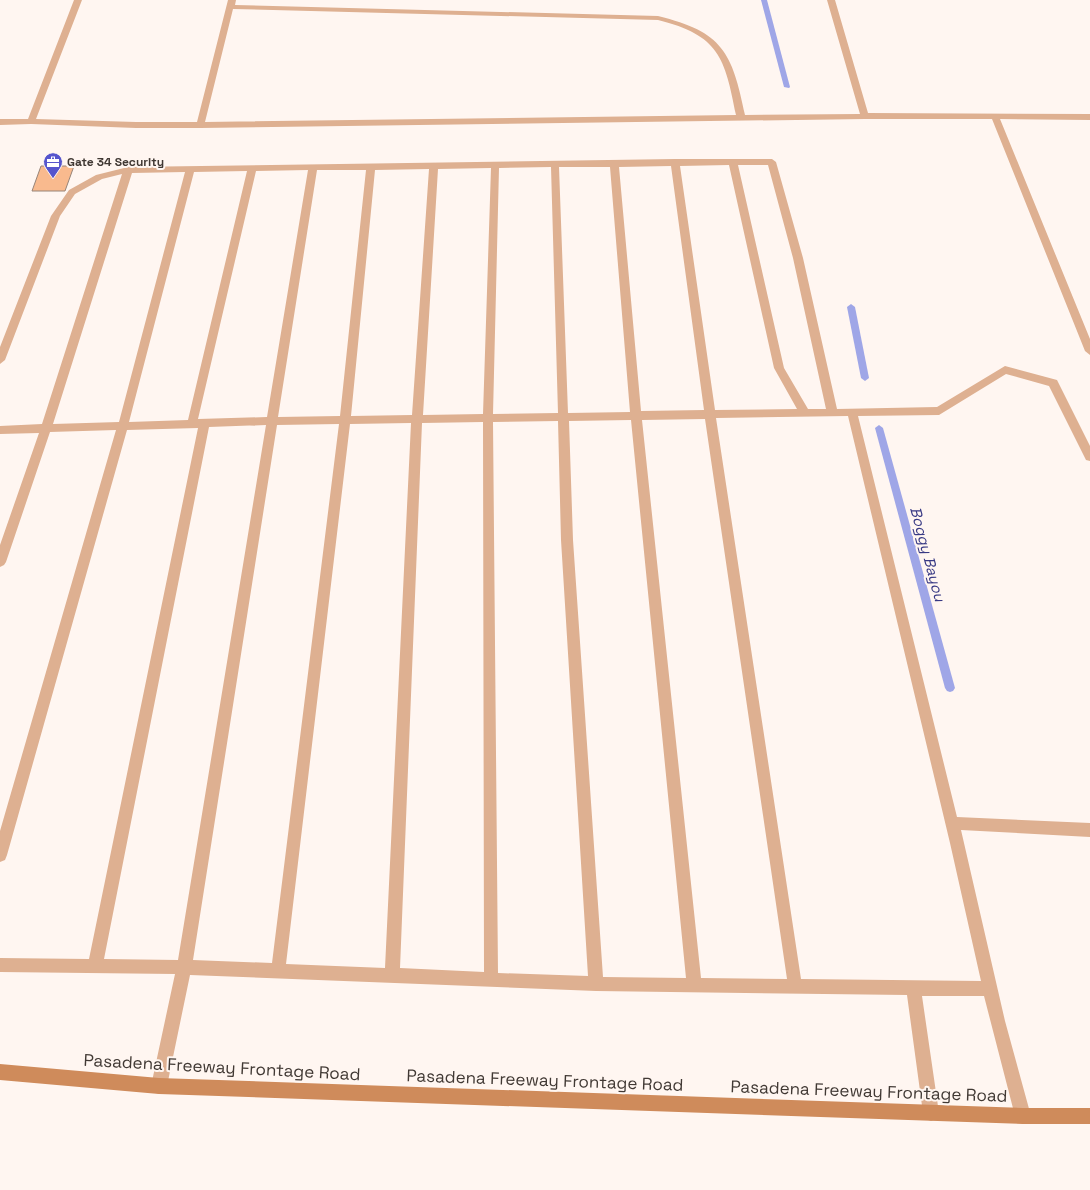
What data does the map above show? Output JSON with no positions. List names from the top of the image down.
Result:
{
  "streets": {
    "main road": ["Pasadena Freeway Frontage Road"]
  },
  "water": ["Boggy Bayou"],
  "places": {
    "office": ["Gate 34 Security"]
  }
}
